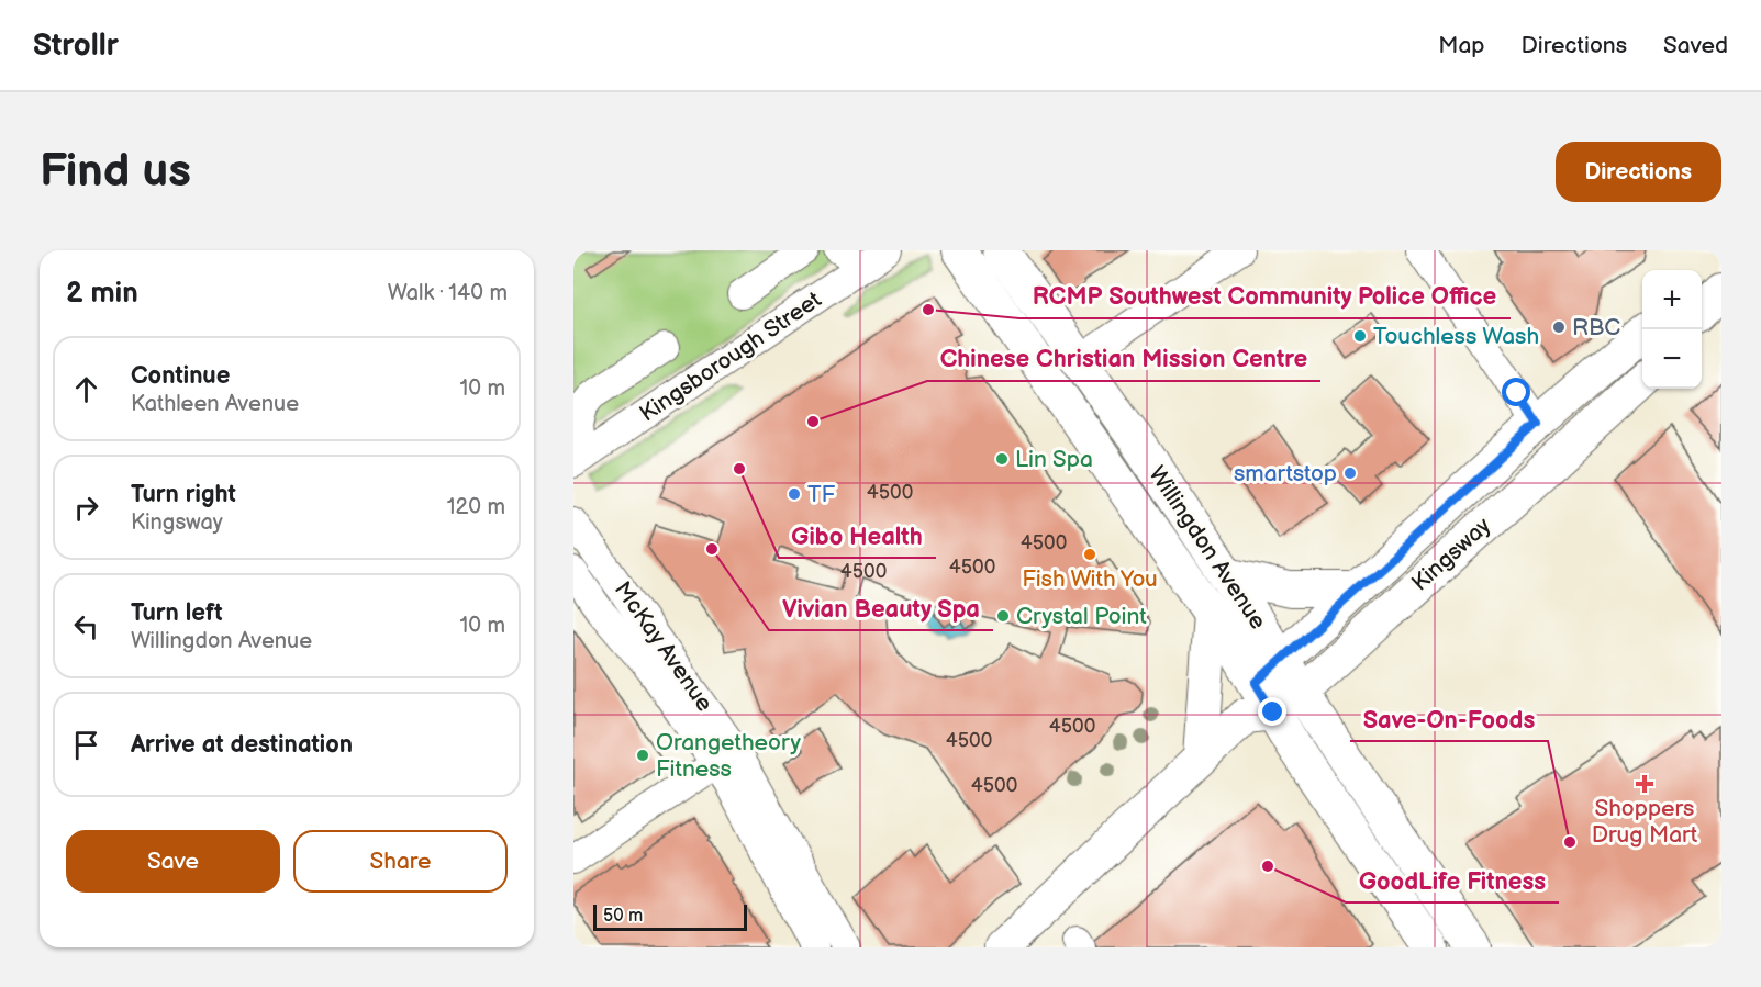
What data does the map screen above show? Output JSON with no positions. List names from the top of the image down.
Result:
{
  "streets": {
    "main road": ["Willingdon Avenue", "Kingsway"],
    "street": ["Kingsborough Street", "McKay Avenue"]
  },
  "crossings": [
    ["Willingdon Avenue", "Kingsway"]
  ],
  "places": {
    "other": [
      "RCMP Southwest Community Police Office",
      "RBC",
      "Touchless Wash",
      "Chinese Christian Mission Centre",
      "Lin Spa",
      "Gibo Health",
      "smartstop",
      "TF",
      "Vivian Beauty Spa",
      "Fish With You",
      "Crystal Point",
      "Orangetheory Fitness",
      "Save-On-Foods",
      "GoodLife Fitness"
    ],
    "health": ["Shoppers Drug Mart"]
  },
  "house_numbers": [
    "4500",
    "4500",
    "4500",
    "4500",
    "4500",
    "4500",
    "4500"
  ],
  "scale_bar": "50 m",
  "page": {
    "header": "Strollr",
    "nav": ["Map", "Directions", "Saved"],
    "buttons": [
      "Directions",
      ["Save", "Share"]
    ],
    "title": "Find us",
    "heading": ["2 min", "Walk · 140 m"],
    "map_buttons": ["+", "−"],
    "list": [
      ["Continue", "Kathleen Avenue", "10 m"],
      ["Turn right", "Kingsway", "120 m"],
      ["Turn left", "Willingdon Avenue", "10 m"],
      "Arrive at destination"
    ],
    "scale": "50 m"
  }
}
